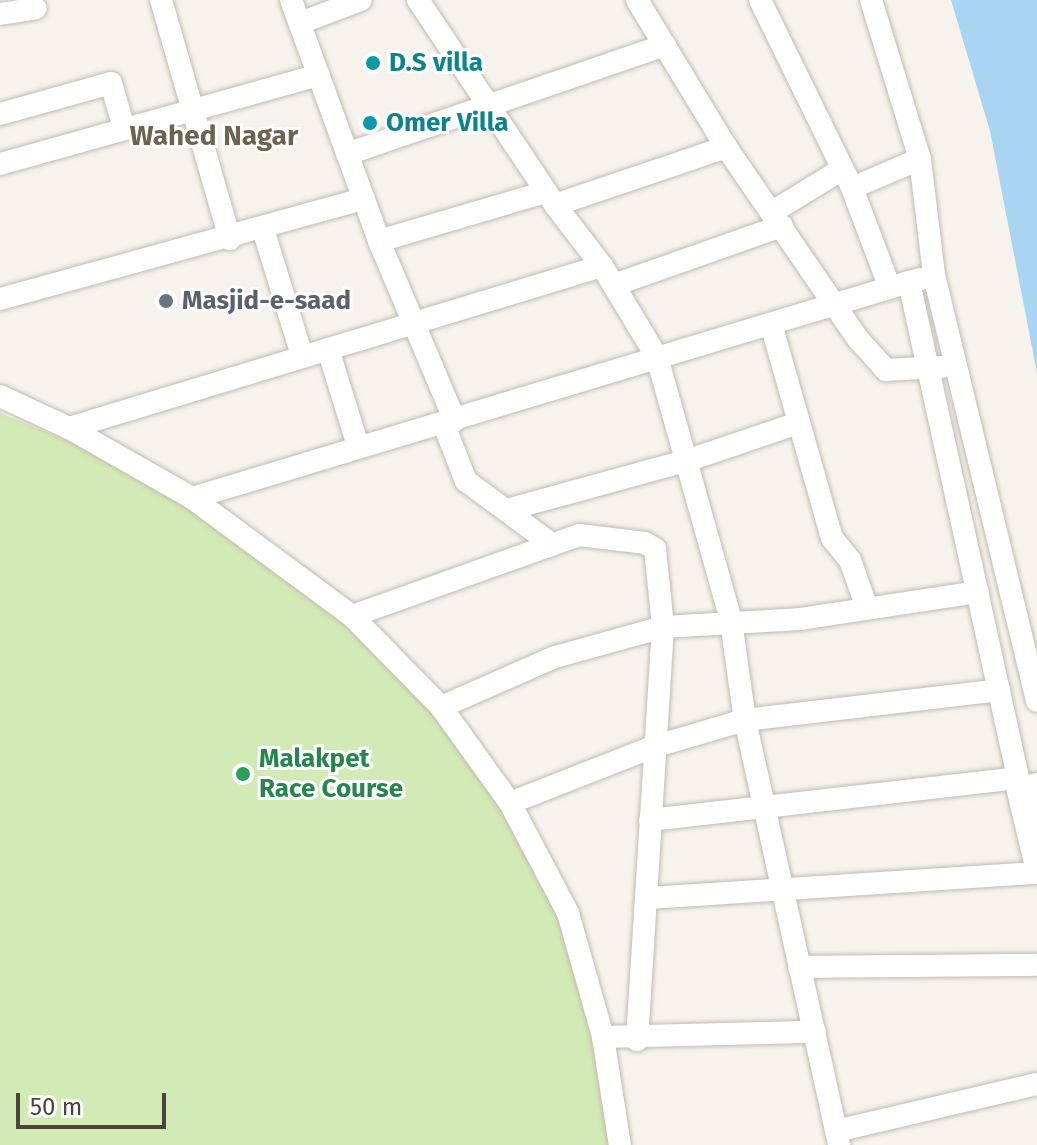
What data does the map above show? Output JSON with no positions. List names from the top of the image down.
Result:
{
  "districts": ["Wahed Nagar"],
  "places": [
    "D.S villa",
    "Omer Villa",
    "Masjid-e-saad",
    "Malakpet Race Course"
  ],
  "scale_bar": "50 m"
}
